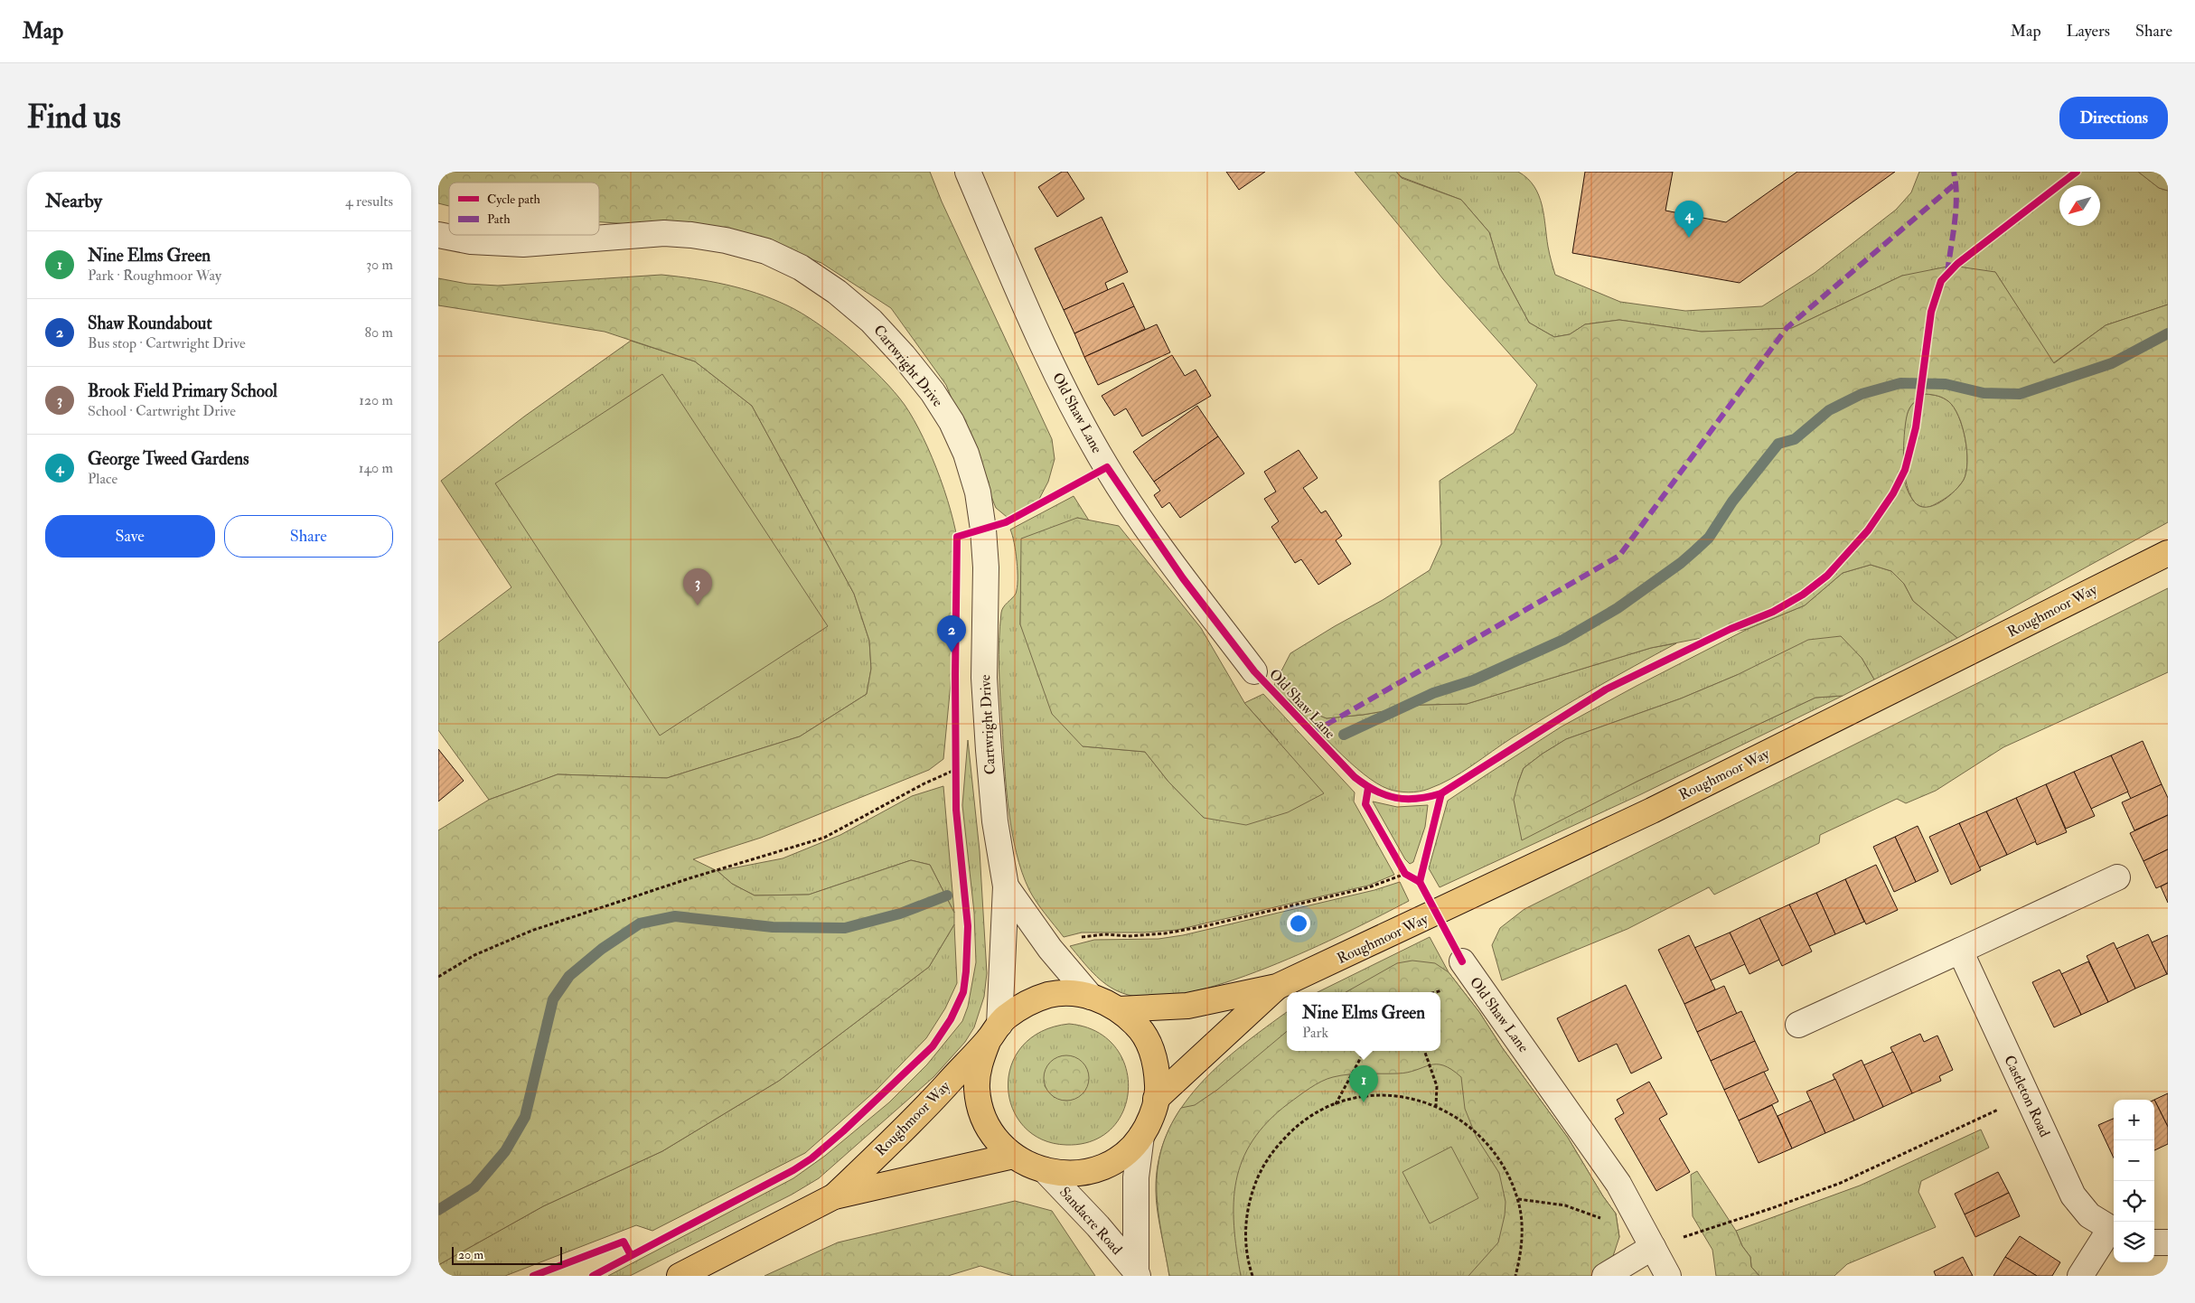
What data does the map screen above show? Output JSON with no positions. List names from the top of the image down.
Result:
{
  "streets": {
    "main road": ["Roughmoor Way"],
    "street": [
      "Cartwright Drive",
      "Old Shaw Lane",
      "Castleton Road",
      "Sandacre Road"
    ]
  },
  "crossings": [
    ["Cartwright Drive", "Roughmoor Way"],
    ["Roughmoor Way", "Sandacre Road"]
  ],
  "legend": ["Cycle path", "Path"],
  "scale_bar": "20 m",
  "north": "bottom left",
  "page": {
    "header": "Map",
    "nav": ["Map", "Layers", "Share"],
    "buttons": [
      "Directions",
      ["Save", "Share"]
    ],
    "title": "Find us",
    "heading": ["Nearby", "4 results"],
    "pins": [
      "4",
      "3",
      "2",
      "1"
    ],
    "list": [
      {
        "mark": "1",
        "name": "Nine Elms Green",
        "note": "Park · Roughmoor Way",
        "value": "30 m"
      },
      {
        "mark": "2",
        "name": "Shaw Roundabout",
        "note": "Bus stop · Cartwright Drive",
        "value": "80 m"
      },
      {
        "mark": "3",
        "name": "Brook Field Primary School",
        "note": "School · Cartwright Drive",
        "value": "120 m"
      },
      {
        "mark": "4",
        "name": "George Tweed Gardens",
        "note": "Place",
        "value": "140 m"
      }
    ],
    "popup": ["Nine Elms Green", "Park"],
    "map_buttons": ["+", "−"],
    "scale": "20 m"
  }
}
